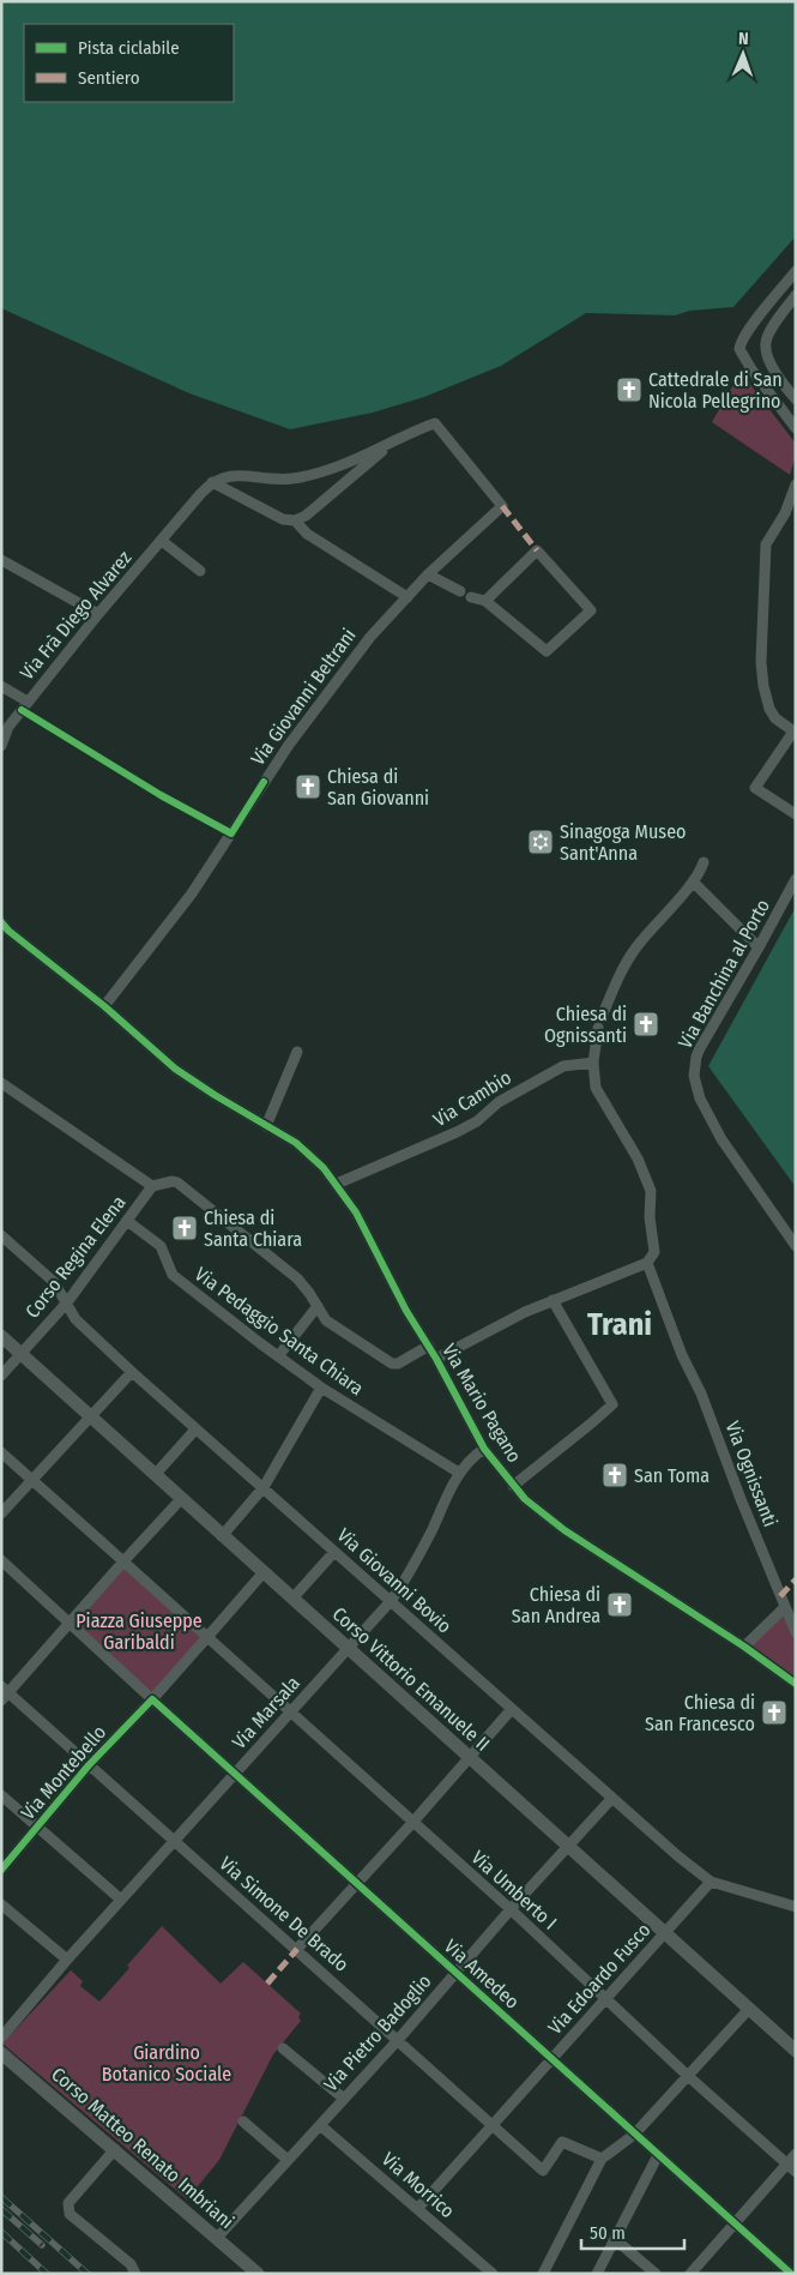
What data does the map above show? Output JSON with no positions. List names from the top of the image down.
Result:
{
  "streets": {
    "street": [
      "Via Frà Diego Alvarez",
      "Via Giovanni Beltrani",
      "Via Banchina al Porto",
      "Via Cambio",
      "Corso Regina Elena",
      "Via Pedaggio Santa Chiara",
      "Via Mario Pagano",
      "Via Ognissanti",
      "Via Giovanni Bovio",
      "Corso Vittorio Emanuele II",
      "Via Marsala",
      "Via Montebello",
      "Via Umberto I",
      "Via Simone De Brado",
      "Via Amedeo",
      "Via Edoardo Fusco",
      "Via Pietro Badoglio",
      "Corso Matteo Renato Imbriani",
      "Via Morrico"
    ]
  },
  "crossings": [
    ["Via Giovanni Beltrani", "Via Mario Pagano"],
    ["Via Cambio", "Via Mario Pagano"],
    ["Corso Regina Elena", "Via Pedaggio Santa Chiara"],
    ["Corso Regina Elena", "Via Giovanni Bovio"],
    ["Corso Regina Elena", "Corso Vittorio Emanuele II"],
    ["Via Pedaggio Santa Chiara", "Via Marsala"],
    ["Via Mario Pagano", "Via Marsala"],
    ["Via Giovanni Bovio", "Via Marsala"],
    ["Via Giovanni Bovio", "Via Edoardo Fusco"],
    ["Via Giovanni Bovio", "Via Pietro Badoglio"],
    ["Corso Vittorio Emanuele II", "Via Marsala"],
    ["Corso Vittorio Emanuele II", "Via Edoardo Fusco"],
    ["Corso Vittorio Emanuele II", "Via Pietro Badoglio"],
    ["Via Marsala", "Via Umberto I"],
    ["Via Marsala", "Via Simone De Brado"],
    ["Via Marsala", "Via Amedeo"],
    ["Via Montebello", "Via Simone De Brado"],
    ["Via Montebello", "Via Amedeo"],
    ["Via Umberto I", "Via Edoardo Fusco"],
    ["Via Umberto I", "Via Pietro Badoglio"],
    ["Via Simone De Brado", "Via Edoardo Fusco"],
    ["Via Simone De Brado", "Via Pietro Badoglio"],
    ["Via Amedeo", "Via Edoardo Fusco"],
    ["Via Amedeo", "Via Pietro Badoglio"],
    ["Via Edoardo Fusco", "Via Morrico"],
    ["Via Pietro Badoglio", "Corso Matteo Renato Imbriani"],
    ["Via Pietro Badoglio", "Via Morrico"]
  ],
  "districts": ["Trani"],
  "parks": ["Piazza Giuseppe Garibaldi", "Giardino Botanico Sociale"],
  "places": {
    "church": [
      "Cattedrale di San Nicola Pellegrino",
      "Chiesa di San Giovanni",
      "Chiesa di Ognissanti",
      "Chiesa di Santa Chiara",
      "San Toma",
      "Chiesa di San Andrea",
      "Chiesa di San Francesco"
    ],
    "synagogue": ["Sinagoga Museo Sant'Anna"]
  },
  "legend": ["Pista ciclabile", "Sentiero"],
  "scale_bar": "50 m",
  "north": "top"
}
